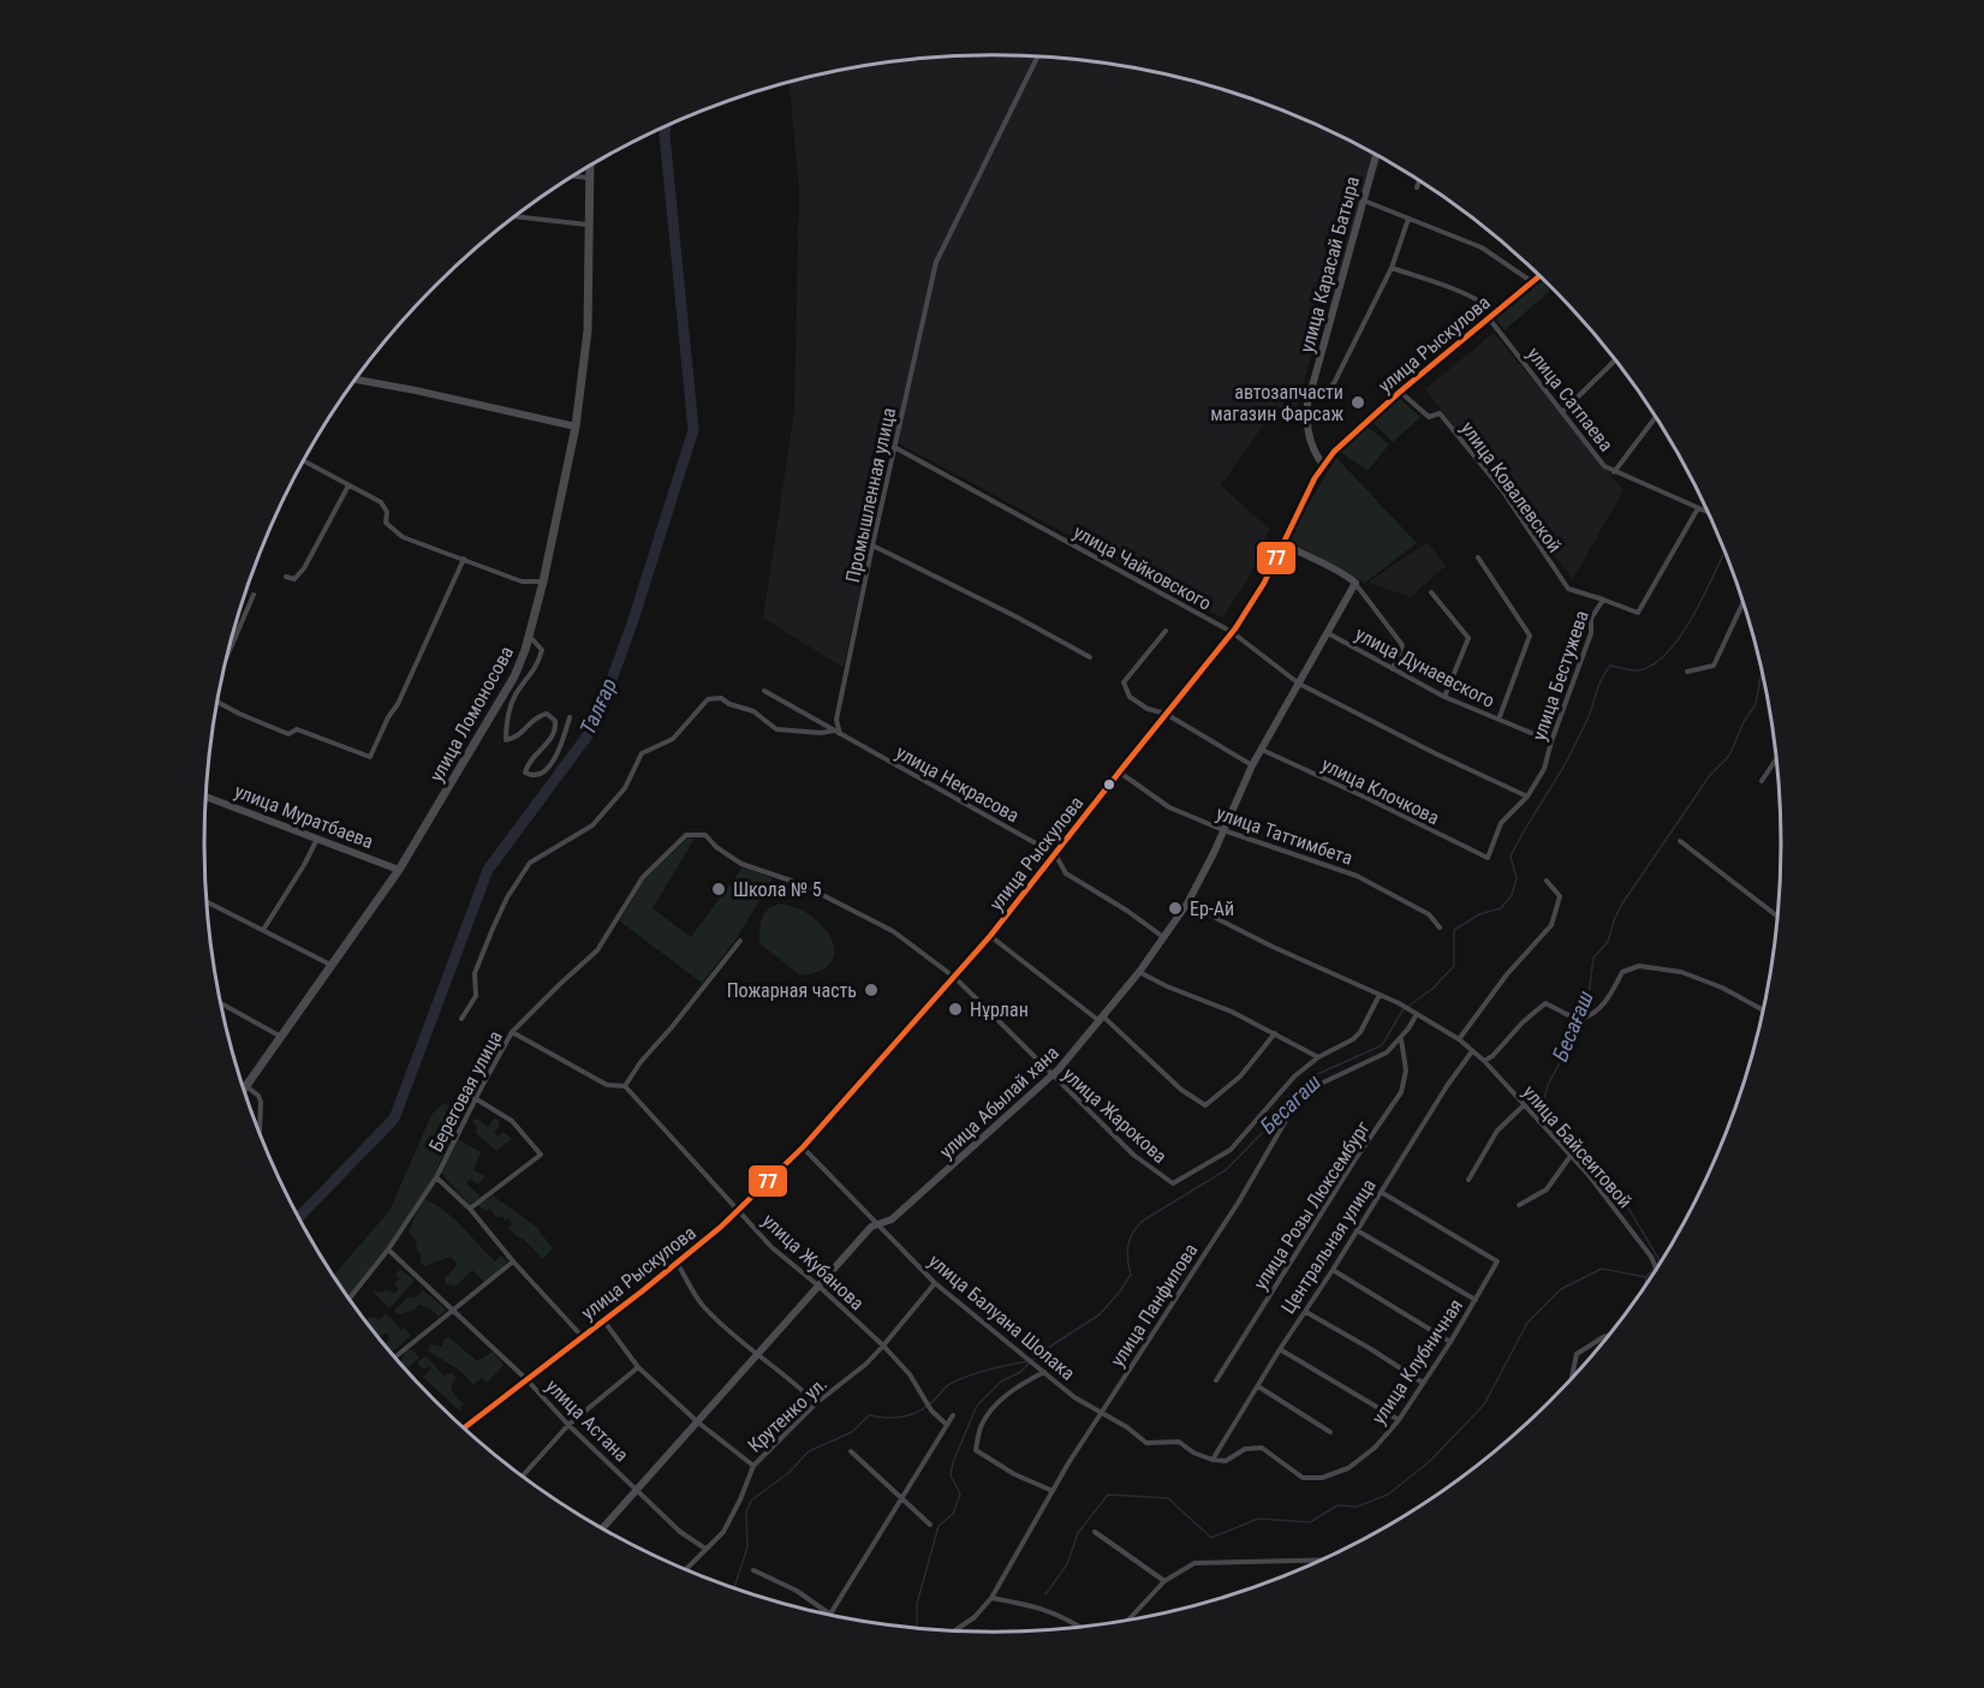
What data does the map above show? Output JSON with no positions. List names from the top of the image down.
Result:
{
  "streets": {
    "main road": ["улица Рыскулова", "улица Ломоносова"],
    "street": [
      "улица Карасай Батыра",
      "улица Сатпаева",
      "улица Ковалевской",
      "Промышленная улица",
      "улица Чайковского",
      "улица Дунаевского",
      "улица Бестужева",
      "улица Некрасова",
      "улица Клочкова",
      "улица Муратбаева",
      "улица Таттимбета",
      "Береговая улица",
      "улица Абылай хана",
      "улица Жарокова",
      "улица Байсеитовой",
      "улица Розы Люксембург",
      "Центральная улица",
      "улица Жубанова",
      "улица Панфилова",
      "улица Балуана Шолака",
      "улица Клубничная",
      "Крутенко ул.",
      "улица Астана"
    ]
  },
  "crossings": [
    ["улица Карасай Батыра", "улица Рыскулова"],
    ["улица Рыскулова", "улица Сатпаева"],
    ["улица Рыскулова", "улица Ковалевской"],
    ["улица Рыскулова", "улица Чайковского"],
    ["улица Рыскулова", "улица Некрасова"],
    ["улица Рыскулова", "улица Таттимбета"],
    ["улица Рыскулова", "улица Жарокова"],
    ["улица Рыскулова", "улица Жубанова"],
    ["улица Рыскулова", "улица Балуана Шолака"],
    ["улица Рыскулова", "улица Астана"],
    ["улица Сатпаева", "улица Бестужева"],
    ["улица Ковалевской", "улица Бестужева"],
    ["Промышленная улица", "улица Чайковского"],
    ["Промышленная улица", "улица Некрасова"],
    ["улица Чайковского", "улица Бестужева"],
    ["улица Чайковского", "улица Абылай хана"],
    ["улица Дунаевского", "улица Бестужева"],
    ["улица Дунаевского", "улица Абылай хана"],
    ["улица Бестужева", "улица Клочкова"],
    ["улица Ломоносова", "улица Муратбаева"],
    ["улица Некрасова", "улица Абылай хана"],
    ["улица Клочкова", "улица Абылай хана"],
    ["улица Таттимбета", "улица Абылай хана"],
    ["Береговая улица", "улица Жарокова"],
    ["Береговая улица", "улица Астана"],
    ["улица Абылай хана", "улица Жарокова"],
    ["улица Абылай хана", "улица Байсеитовой"],
    ["улица Абылай хана", "улица Жубанова"],
    ["улица Абылай хана", "улица Балуана Шолака"],
    ["улица Абылай хана", "улица Астана"],
    ["улица Байсеитовой", "Центральная улица"],
    ["улица Байсеитовой", "улица Панфилова"],
    ["улица Розы Люксембург", "улица Панфилова"],
    ["Центральная улица", "улица Балуана Шолака"],
    ["Центральная улица", "улица Клубничная"],
    ["улица Жубанова", "Крутенко ул."],
    ["улица Панфилова", "улица Балуана Шолака"],
    ["улица Балуана Шолака", "улица Клубничная"],
    ["улица Балуана Шолака", "Крутенко ул."],
    ["Крутенко ул.", "улица Астана"]
  ],
  "water": ["Талғар", "Бесағаш", "Бесагаш"],
  "places": [
    "автозапчасти магазин Фарсаж",
    "Школа № 5",
    "Ер-Ай",
    "Пожарная часть",
    "Нұрлан"
  ],
  "lines": ["transit line 77"]
}
